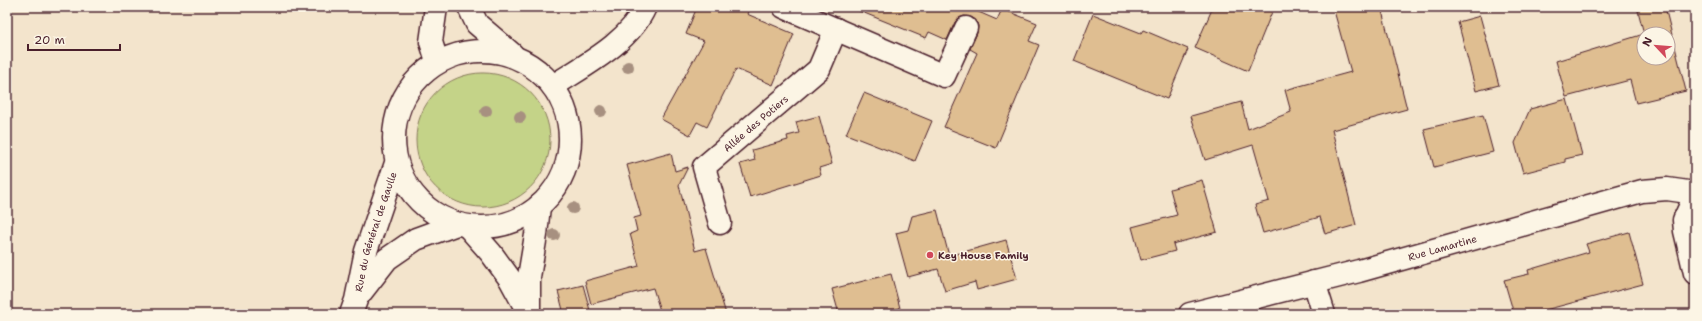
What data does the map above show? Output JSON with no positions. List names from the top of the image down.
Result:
{
  "streets": {
    "street": ["Allée des Potiers", "Rue du Général de Gaulle", "Rue Lamartine"]
  },
  "places": ["Key House Family"],
  "scale_bar": "20 m",
  "north": "top left"
}
